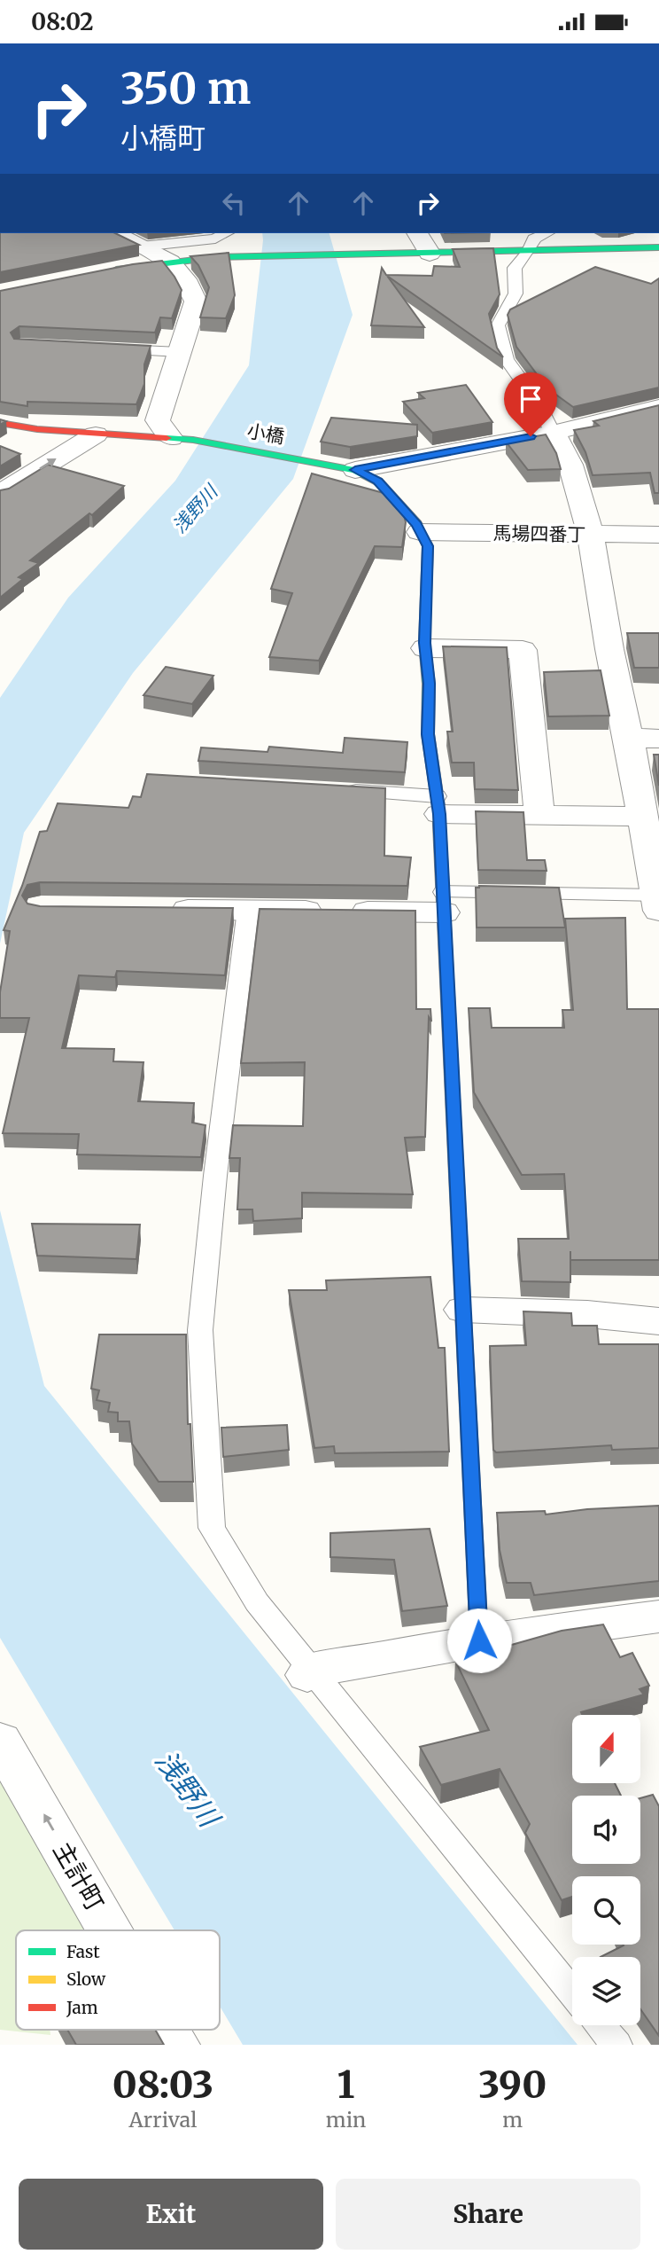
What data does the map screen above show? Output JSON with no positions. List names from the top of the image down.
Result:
{
  "streets": {
    "street": ["小橋", "馬場四番丁", "主計町"]
  },
  "one_way": ["主計町"],
  "water": ["浅野川"],
  "legend": ["Fast", "Slow", "Jam"],
  "north": "top",
  "page": {
    "status": "08:02",
    "turn": ["350 m", "小橋町"],
    "eta": [
      "08:03",
      "Arrival",
      "1",
      "min",
      "390",
      "m"
    ],
    "buttons": ["Exit", "Share"]
  }
}
